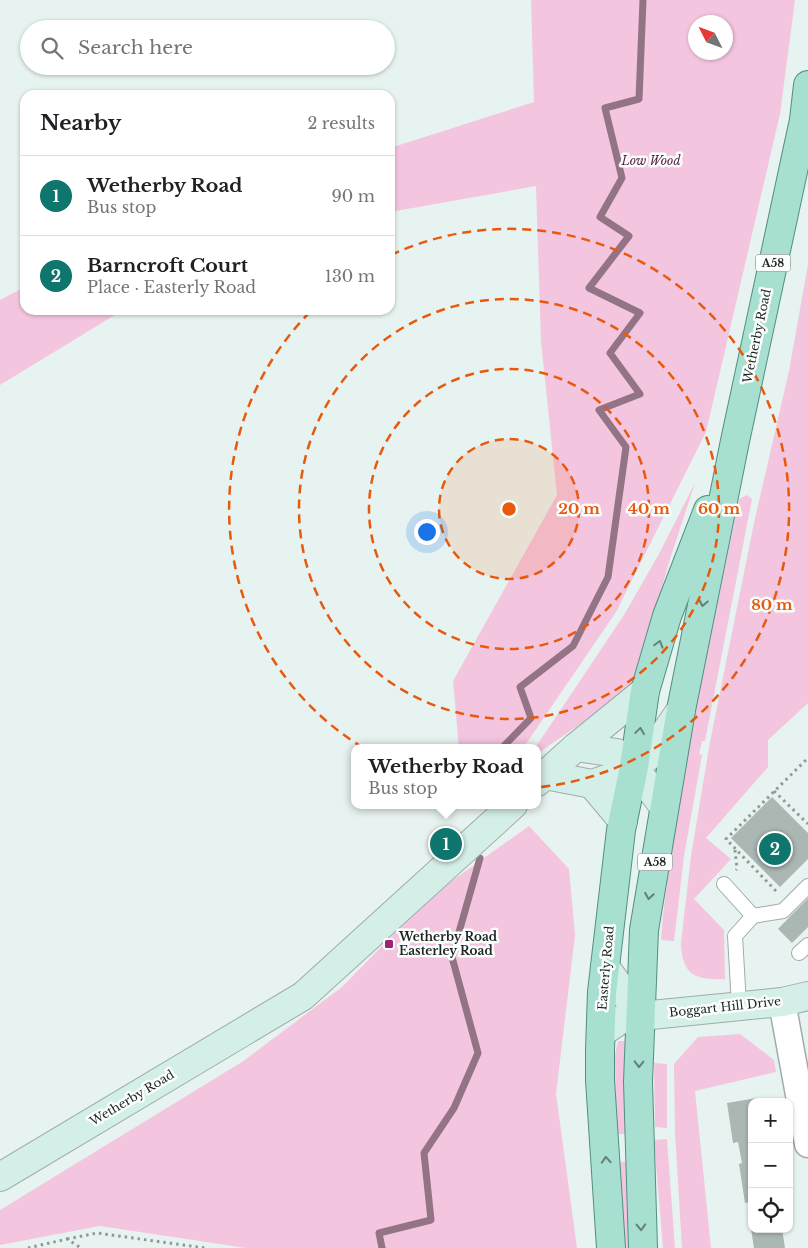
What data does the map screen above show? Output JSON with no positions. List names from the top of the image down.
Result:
{
  "streets": {
    "main road": ["A58", "Wetherby Road", "Easterly Road"],
    "street": ["Boggart Hill Drive"]
  },
  "crossings": [
    ["A58", "Wetherby Road"],
    ["A58", "Boggart Hill Drive"],
    ["Wetherby Road", "Easterly Road"],
    ["Easterly Road", "Boggart Hill Drive"]
  ],
  "parks": ["Low Wood"],
  "places": {
    "transit": ["Wetherby Road Easterley Road"]
  },
  "north": "top left",
  "page": {
    "search": "Search here",
    "heading": ["Nearby", "2 results"],
    "list": [
      {
        "mark": "1",
        "name": "Wetherby Road",
        "note": "Bus stop",
        "value": "90 m"
      },
      {
        "mark": "2",
        "name": "Barncroft Court",
        "note": "Place · Easterly Road",
        "value": "130 m"
      }
    ],
    "popup": ["Wetherby Road", "Bus stop"],
    "pins": ["1", "2"],
    "map_buttons": ["+", "−"]
  },
  "rings": [
    "20 m",
    "40 m",
    "60 m",
    "80 m"
  ]
}
